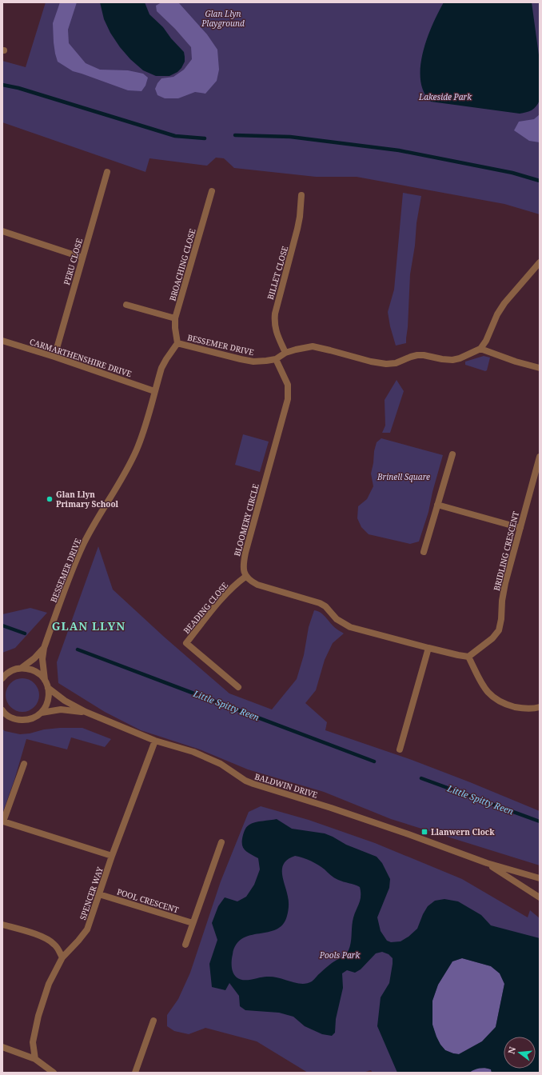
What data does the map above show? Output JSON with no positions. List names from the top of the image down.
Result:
{
  "streets": {
    "street": [
      "PERU CLOSE",
      "BROACHING CLOSE",
      "BILLET CLOSE",
      "BESSEMER DRIVE",
      "CARMARTHENSHIRE DRIVE",
      "BLOOMERY CIRCLE",
      "BRIDLING CRESCENT",
      "BEADING CLOSE",
      "BALDWIN DRIVE",
      "SPENCER WAY",
      "POOL CRESCENT"
    ]
  },
  "crossings": [
    ["PERU CLOSE", "CARMARTHENSHIRE DRIVE"],
    ["BROACHING CLOSE", "BESSEMER DRIVE"],
    ["BILLET CLOSE", "BESSEMER DRIVE"],
    ["BESSEMER DRIVE", "CARMARTHENSHIRE DRIVE"],
    ["BESSEMER DRIVE", "BLOOMERY CIRCLE"],
    ["BLOOMERY CIRCLE", "BEADING CLOSE"],
    ["BALDWIN DRIVE", "SPENCER WAY"],
    ["SPENCER WAY", "POOL CRESCENT"]
  ],
  "districts": ["GLAN LLYN"],
  "water": ["Little Spitty Reen"],
  "parks": [
    "Glan Llyn Playground",
    "Lakeside Park",
    "Brinell Square",
    "Pools Park"
  ],
  "places": {
    "other": ["Glan Llyn Primary School"],
    "transit": ["Llanwern Clock"]
  },
  "north": "left"
}
